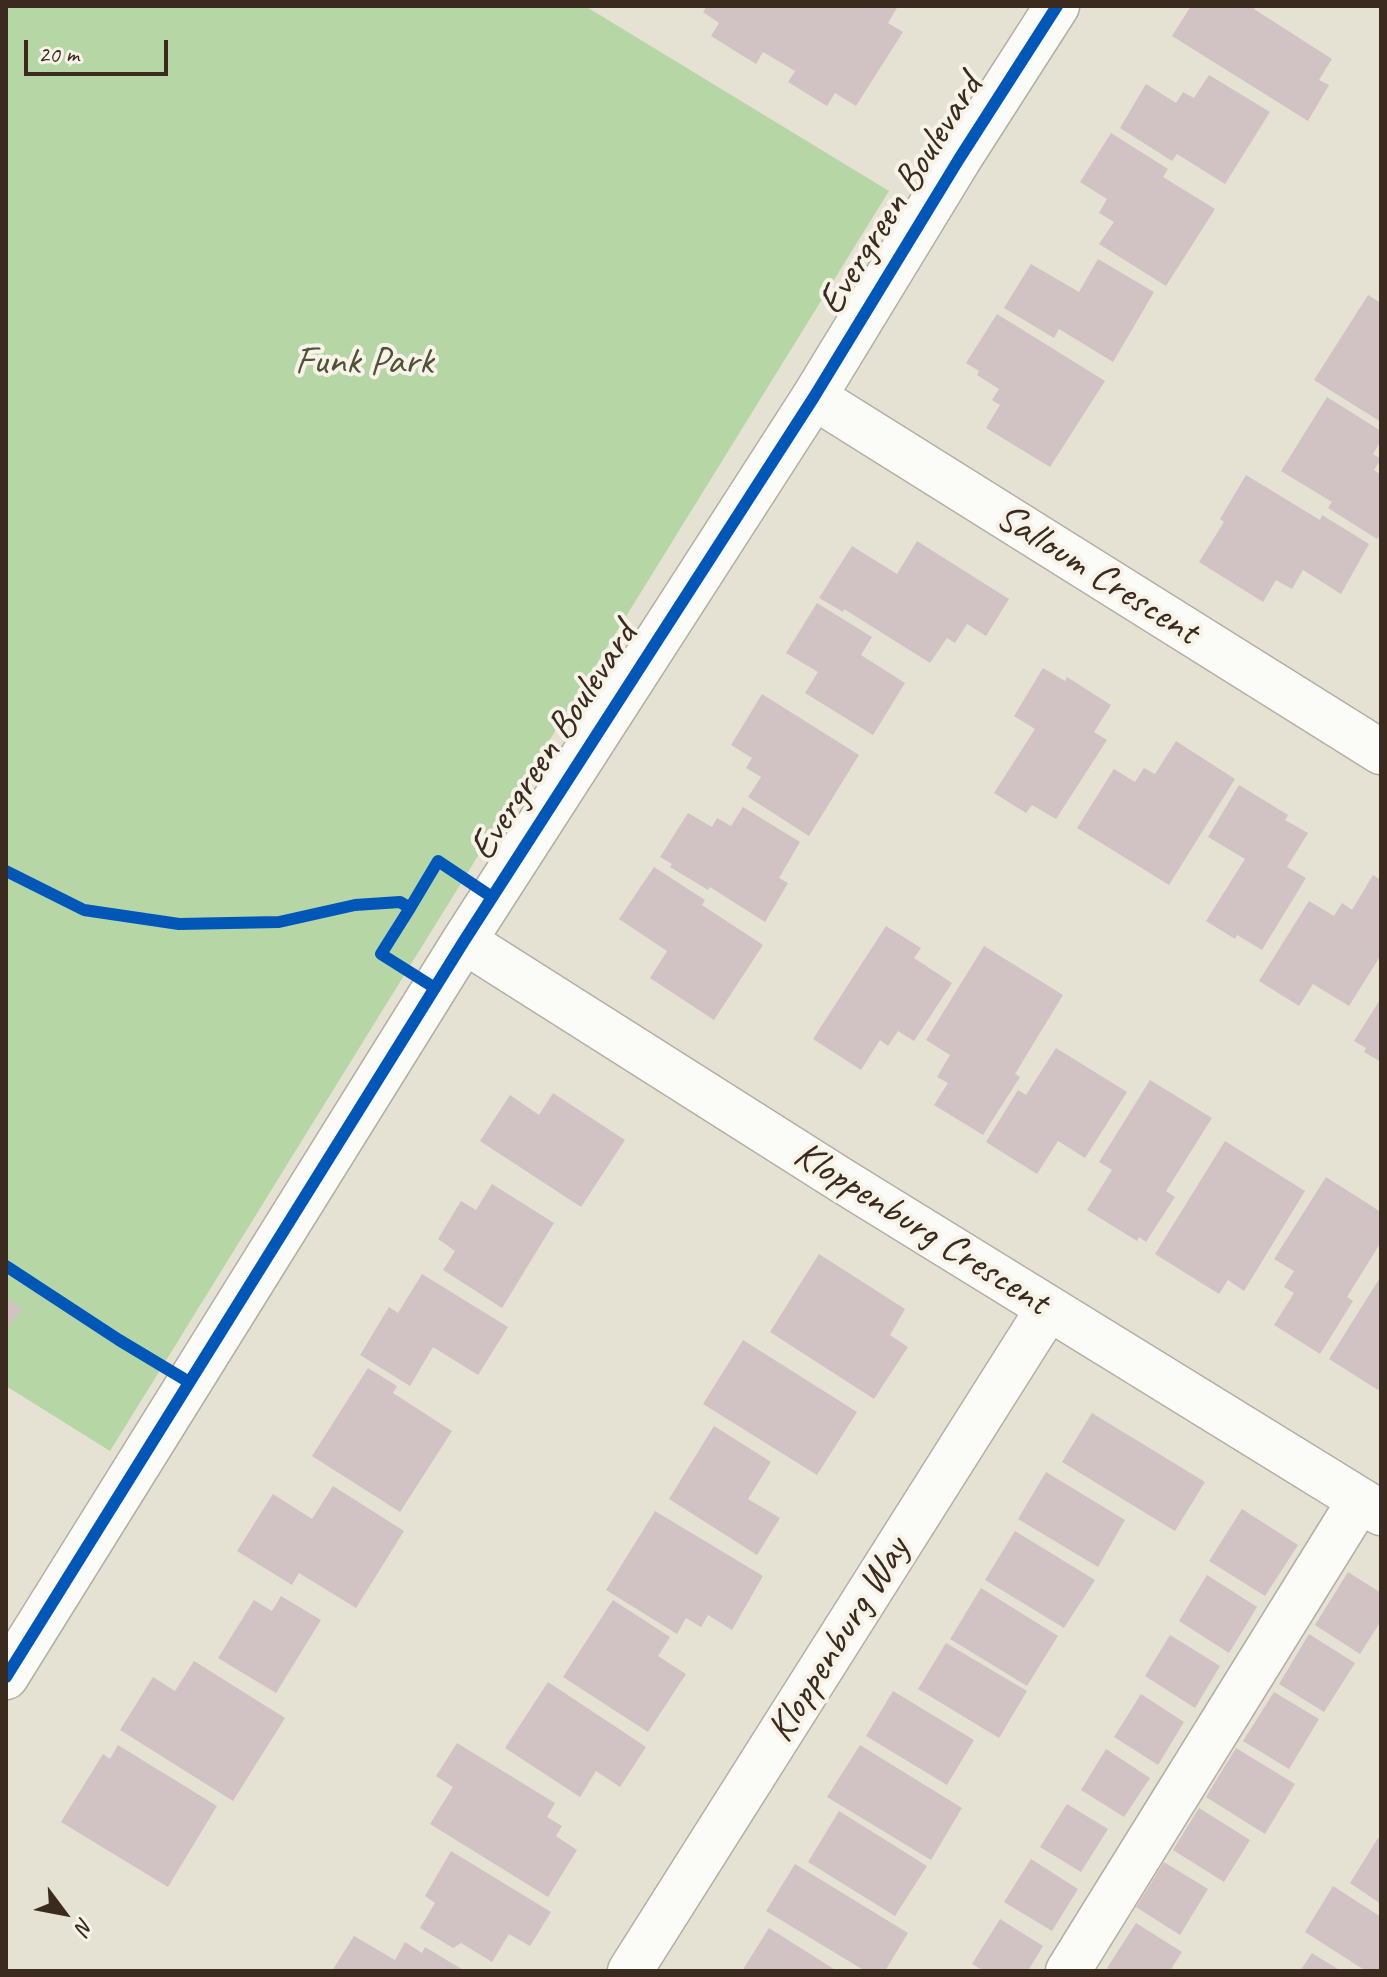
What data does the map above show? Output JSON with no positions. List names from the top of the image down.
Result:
{
  "streets": {
    "street": [
      "Evergreen Boulevard",
      "Salloum Crescent",
      "Kloppenburg Crescent",
      "Kloppenburg Way"
    ]
  },
  "crossings": [
    ["Evergreen Boulevard", "Salloum Crescent"],
    ["Evergreen Boulevard", "Kloppenburg Crescent"],
    ["Kloppenburg Crescent", "Kloppenburg Way"]
  ],
  "parks": ["Funk Park"],
  "scale_bar": "20 m",
  "north": "bottom right"
}
